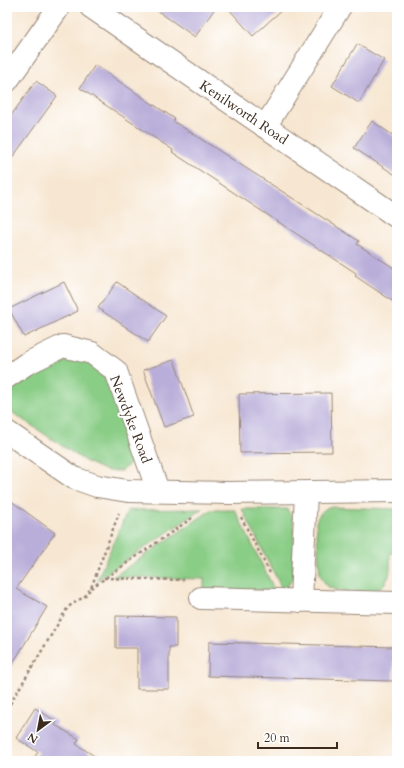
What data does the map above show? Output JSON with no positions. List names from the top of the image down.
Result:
{
  "streets": {
    "street": ["Kenilworth Road", "Newdyke Road"]
  },
  "scale_bar": "20 m",
  "north": "bottom left"
}
